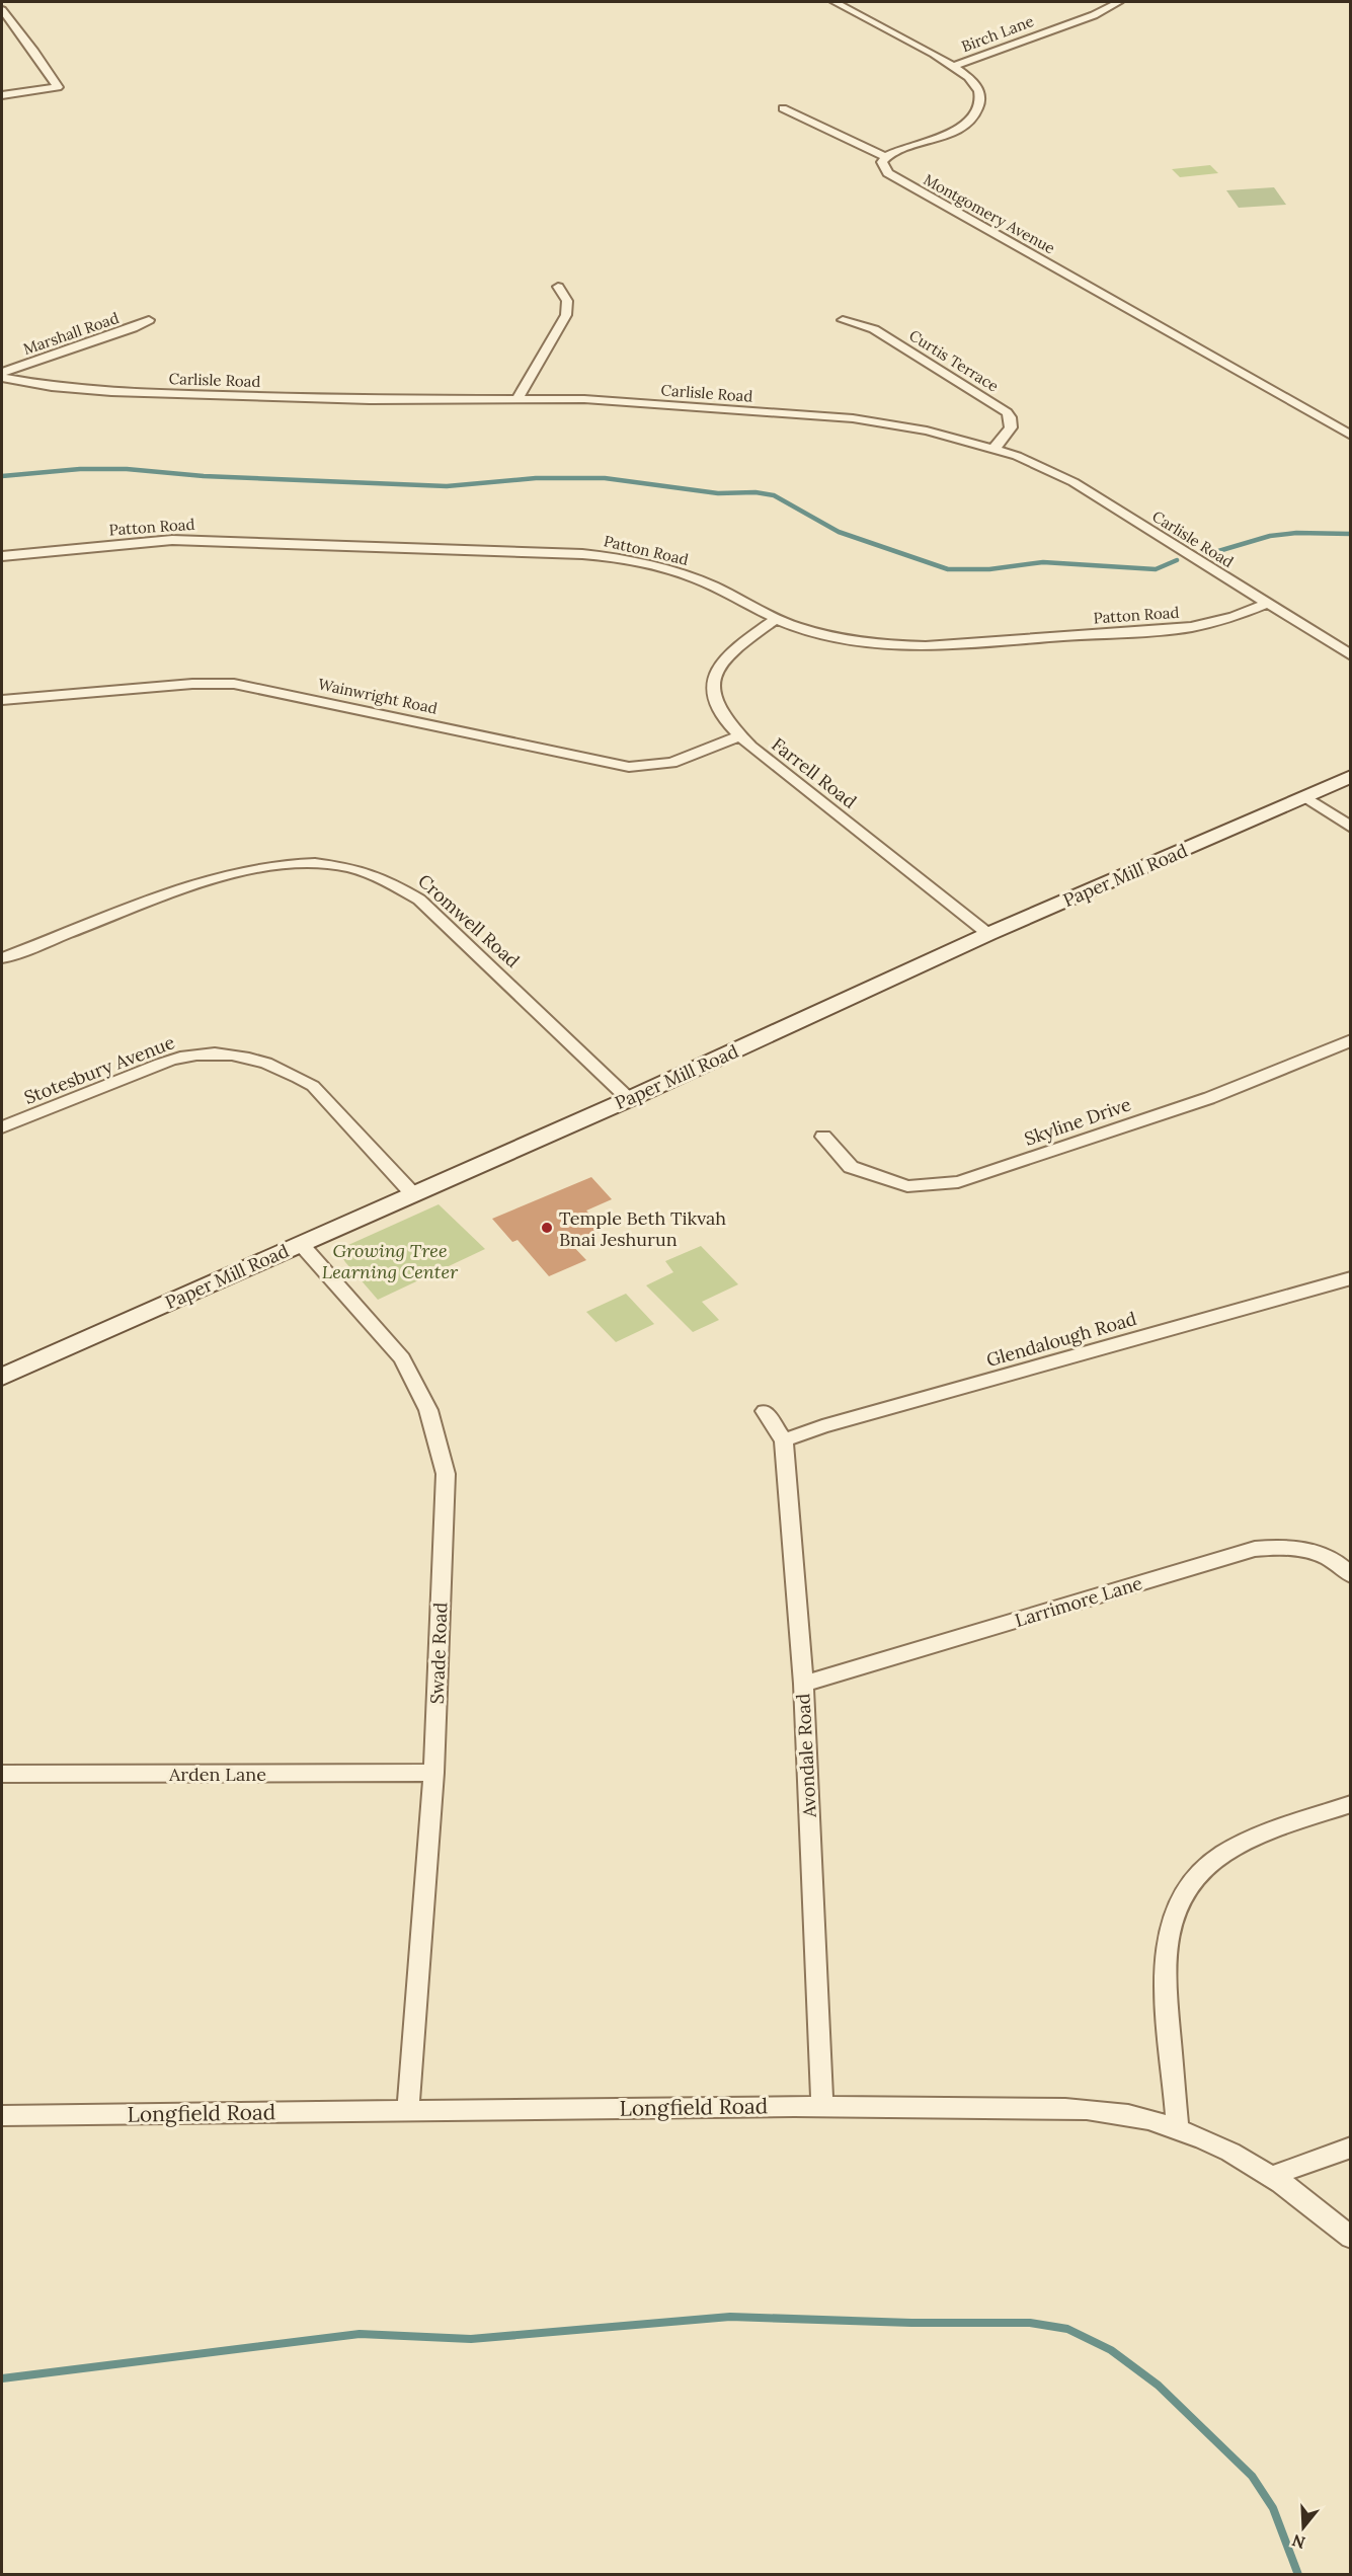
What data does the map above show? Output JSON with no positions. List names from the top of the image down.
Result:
{
  "streets": {
    "main road": ["Paper Mill Road"],
    "street": [
      "Birch Lane",
      "Montgomery Avenue",
      "Marshall Road",
      "Curtis Terrace",
      "Carlisle Road",
      "Patton Road",
      "Wainwright Road",
      "Farrell Road",
      "Cromwell Road",
      "Stotesbury Avenue",
      "Skyline Drive",
      "Glendalough Road",
      "Larrimore Lane",
      "Swade Road",
      "Avondale Road",
      "Arden Lane",
      "Longfield Road"
    ]
  },
  "crossings": [
    ["Curtis Terrace", "Carlisle Road"],
    ["Carlisle Road", "Patton Road"],
    ["Patton Road", "Farrell Road"],
    ["Wainwright Road", "Farrell Road"],
    ["Farrell Road", "Paper Mill Road"],
    ["Paper Mill Road", "Cromwell Road"],
    ["Paper Mill Road", "Stotesbury Avenue"],
    ["Paper Mill Road", "Swade Road"],
    ["Glendalough Road", "Avondale Road"],
    ["Larrimore Lane", "Avondale Road"],
    ["Swade Road", "Arden Lane"],
    ["Swade Road", "Longfield Road"],
    ["Avondale Road", "Longfield Road"]
  ],
  "parks": ["Growing Tree Learning Center"],
  "places": ["Temple Beth Tikvah Bnai Jeshurun"],
  "north": "bottom"
}
